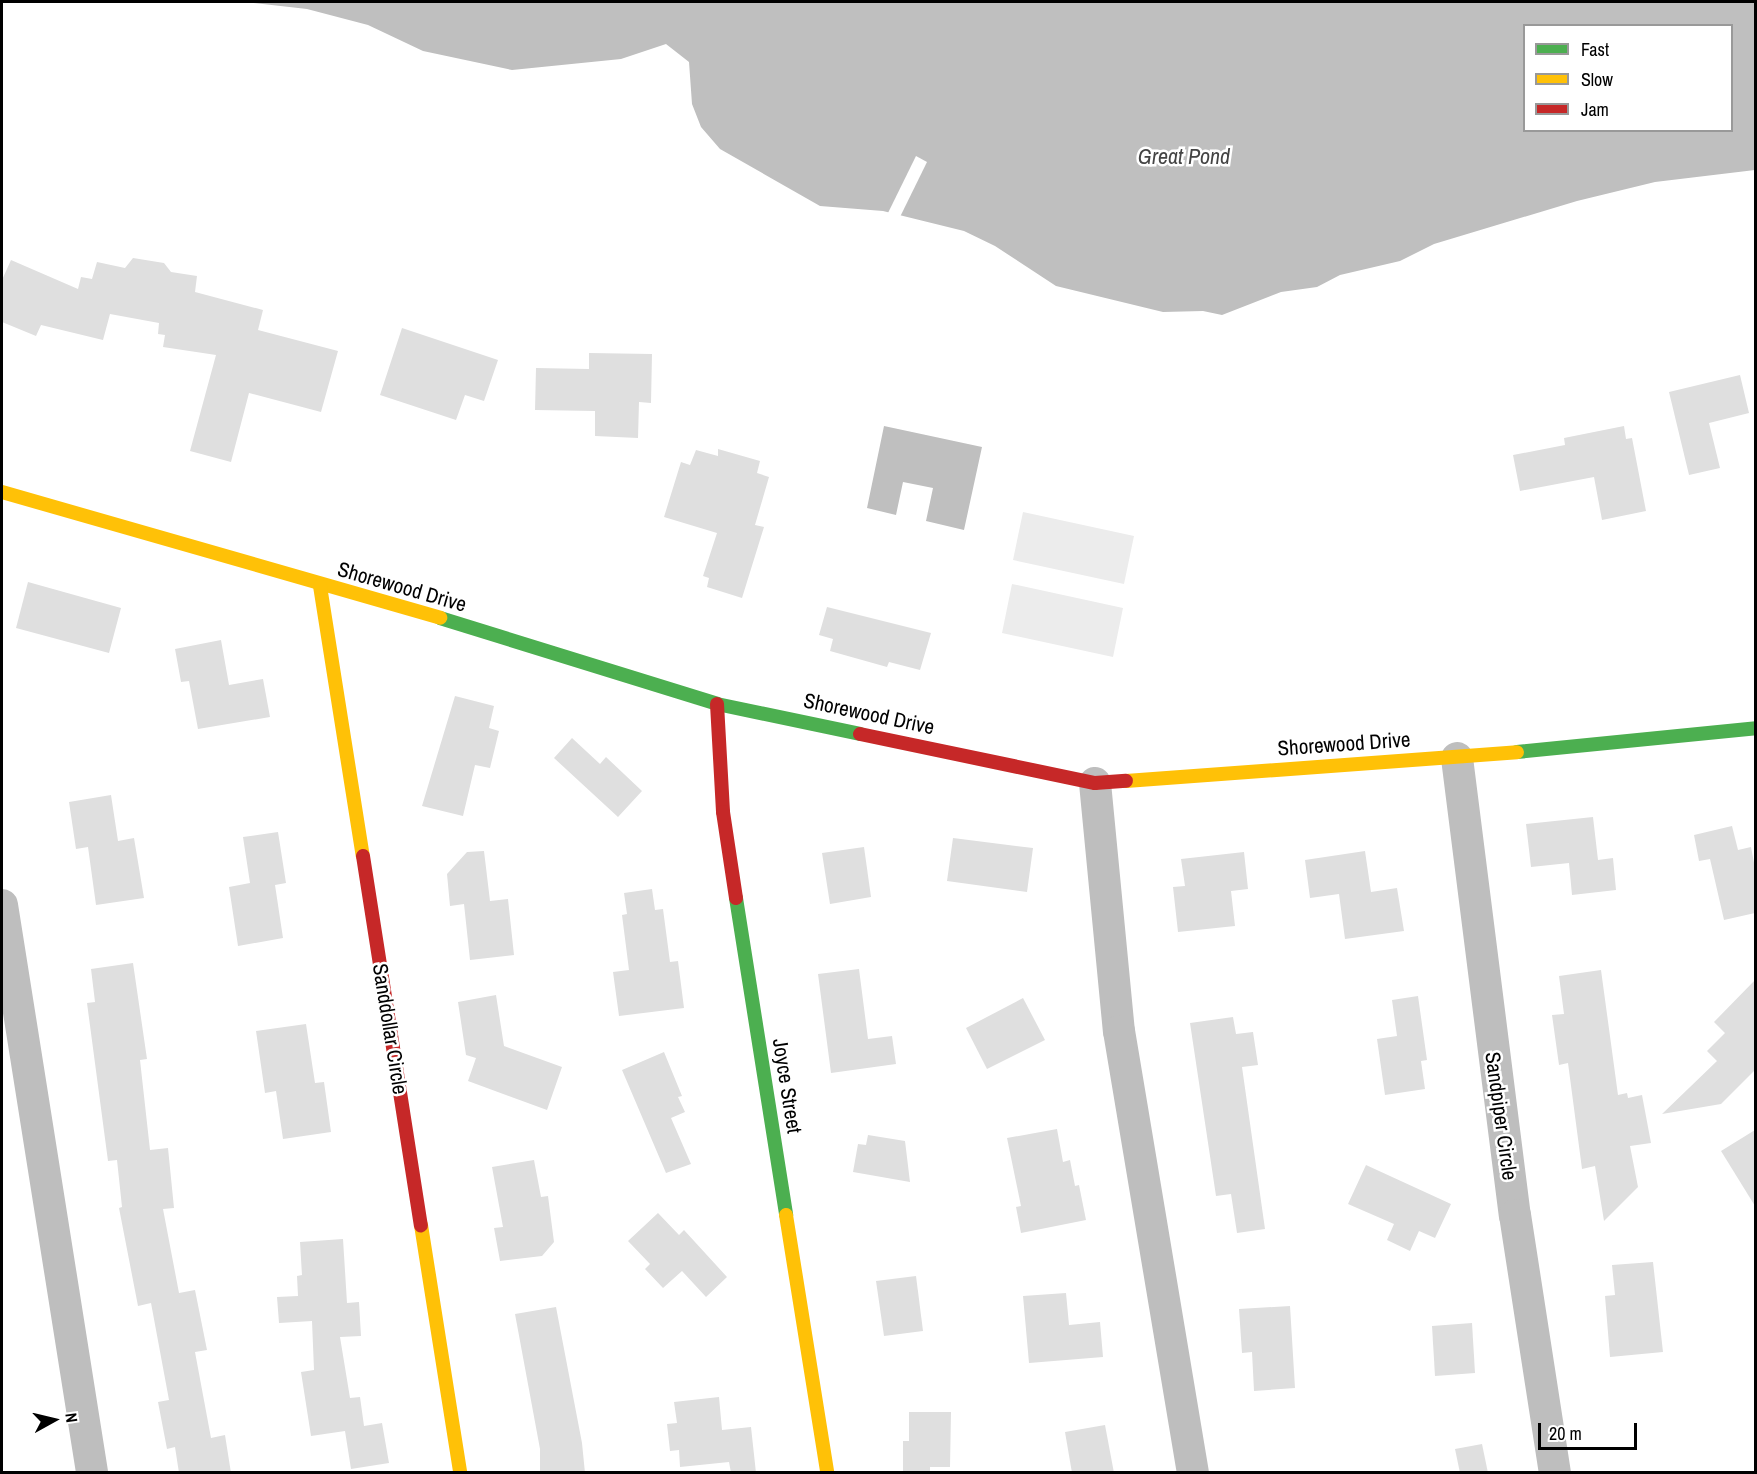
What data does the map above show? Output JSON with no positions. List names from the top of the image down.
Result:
{
  "streets": {
    "street": [
      "Shorewood Drive",
      "Sanddollar Circle",
      "Joyce Street",
      "Sandpiper Circle"
    ]
  },
  "crossings": [
    ["Shorewood Drive", "Sanddollar Circle"],
    ["Shorewood Drive", "Joyce Street"],
    ["Shorewood Drive", "Sandpiper Circle"]
  ],
  "water": ["Great Pond"],
  "legend": ["Fast", "Slow", "Jam"],
  "scale_bar": "20 m",
  "north": "right"
}
